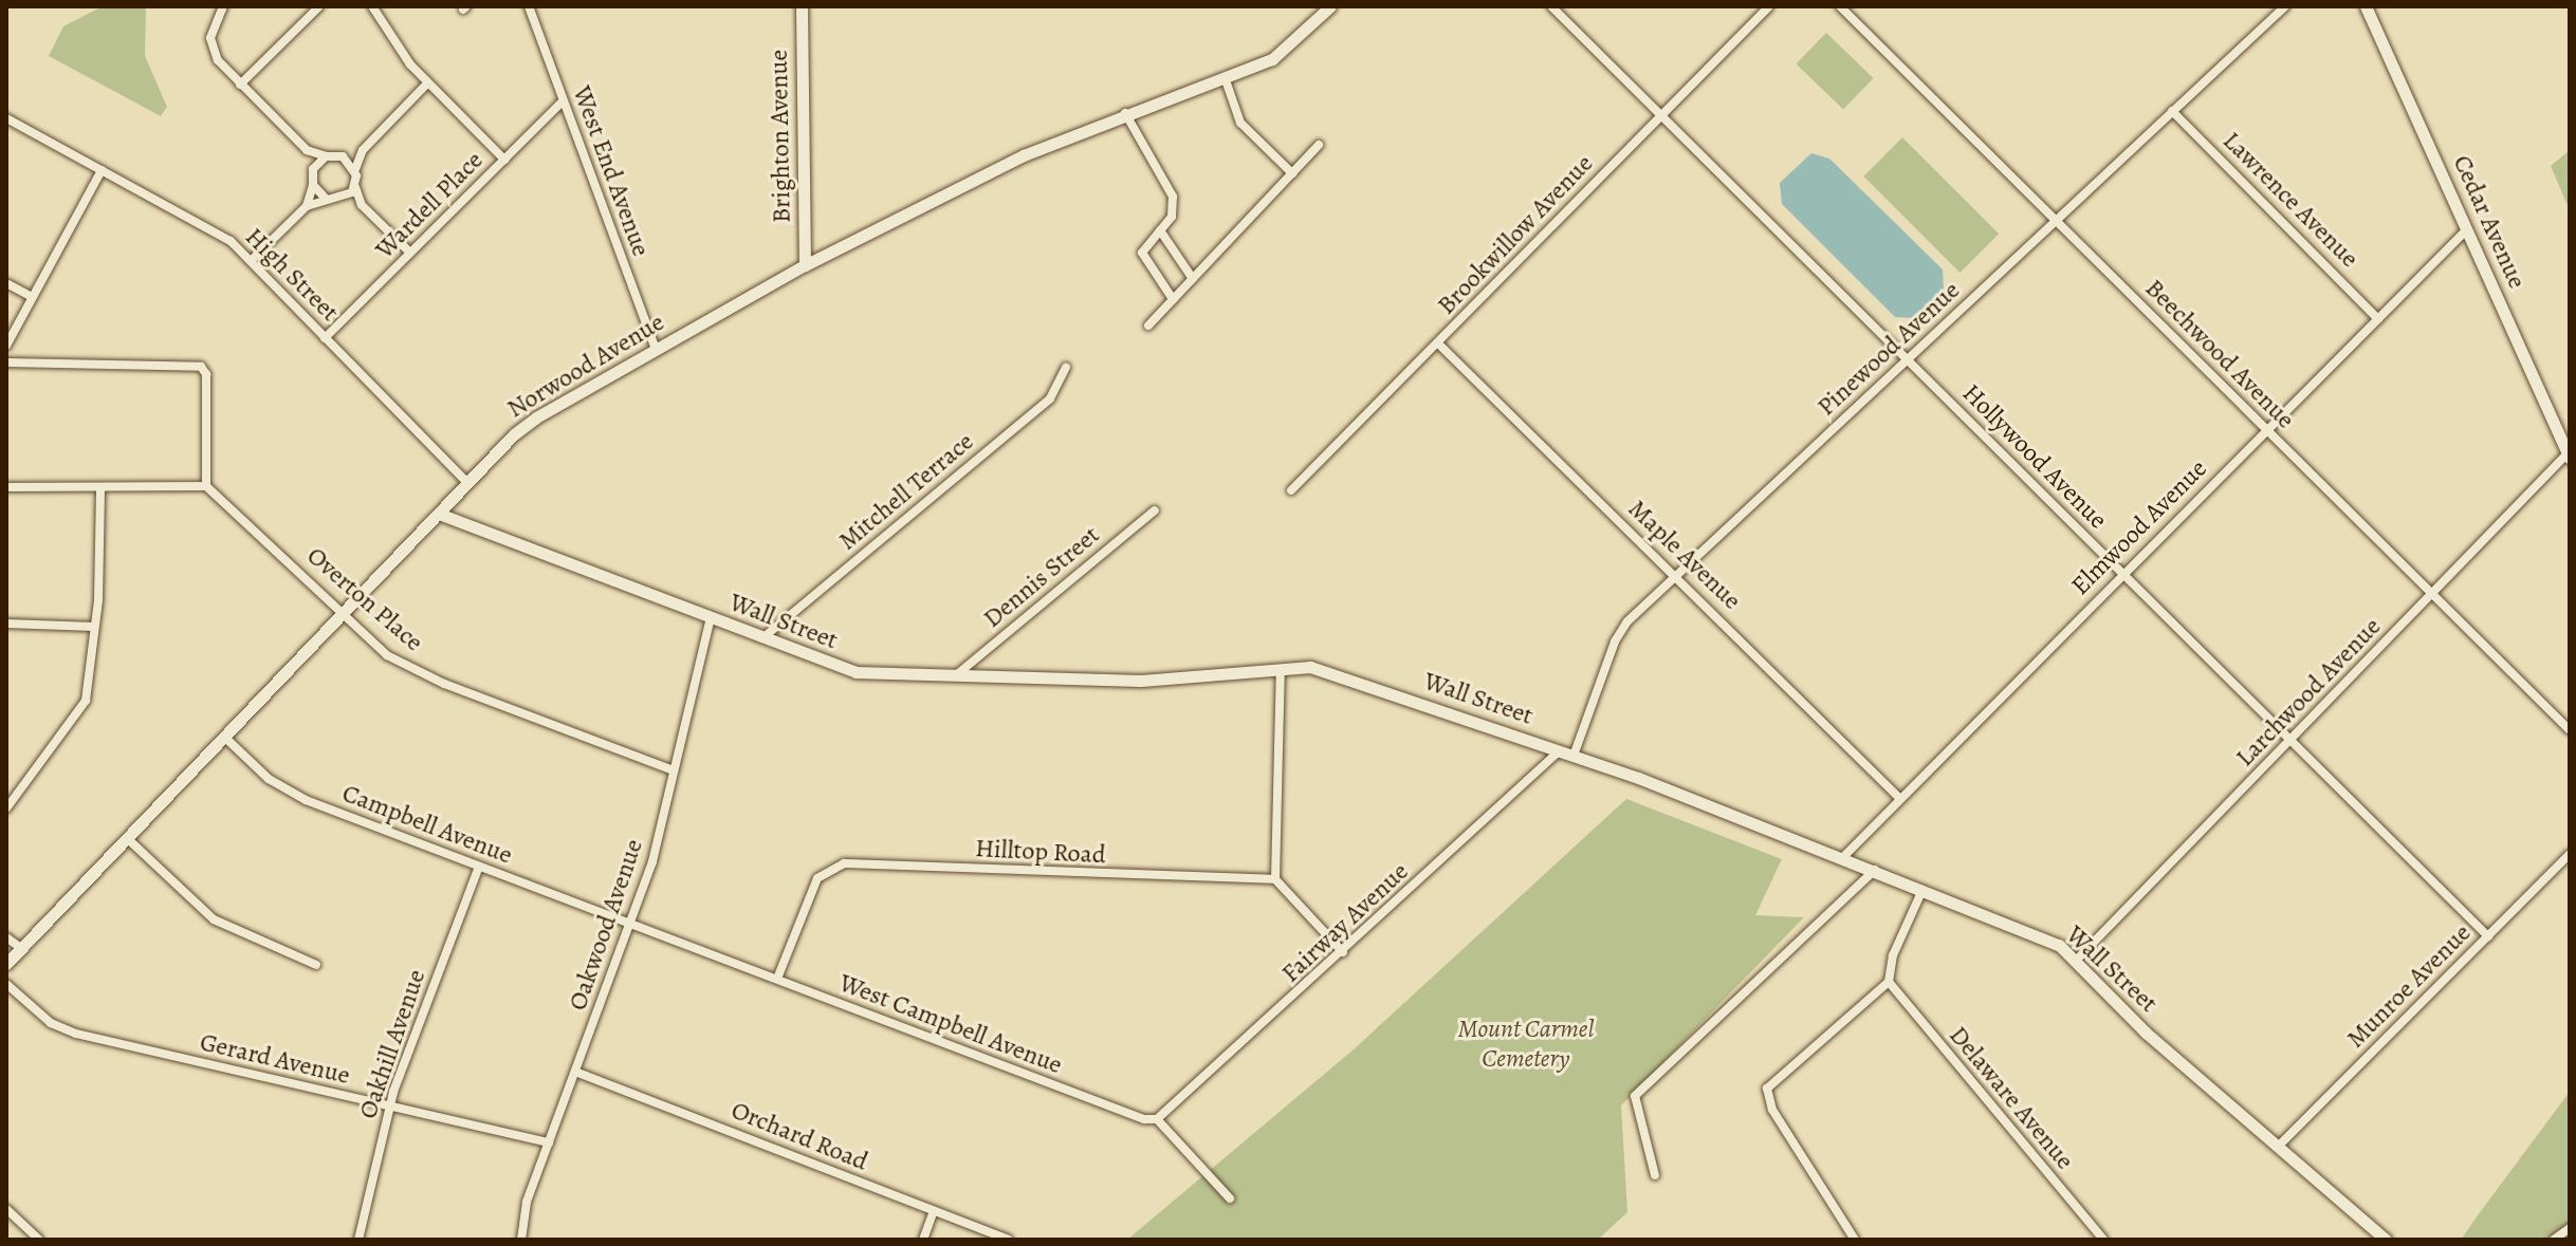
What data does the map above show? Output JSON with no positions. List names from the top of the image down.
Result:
{
  "streets": {
    "street": [
      "Brighton Avenue",
      "West End Avenue",
      "Lawrence Avenue",
      "Wardell Place",
      "Cedar Avenue",
      "Brookwillow Avenue",
      "High Street",
      "Pinewood Avenue",
      "Beechwood Avenue",
      "Norwood Avenue",
      "Hollywood Avenue",
      "Mitchell Terrace",
      "Elmwood Avenue",
      "Maple Avenue",
      "Dennis Street",
      "Overton Place",
      "Wall Street",
      "Larchwood Avenue",
      "Campbell Avenue",
      "Hilltop Road",
      "Fairway Avenue",
      "Oakwood Avenue",
      "Munroe Avenue",
      "West Campbell Avenue",
      "Oakhill Avenue",
      "Gerard Avenue",
      "Delaware Avenue",
      "Orchard Road"
    ]
  },
  "crossings": [
    ["Brighton Avenue", "Norwood Avenue"],
    ["West End Avenue", "Wardell Place"],
    ["West End Avenue", "Norwood Avenue"],
    ["Lawrence Avenue", "Pinewood Avenue"],
    ["Lawrence Avenue", "Elmwood Avenue"],
    ["Wardell Place", "High Street"],
    ["Cedar Avenue", "Elmwood Avenue"],
    ["Cedar Avenue", "Larchwood Avenue"],
    ["Brookwillow Avenue", "Hollywood Avenue"],
    ["Brookwillow Avenue", "Maple Avenue"],
    ["High Street", "Norwood Avenue"],
    ["Pinewood Avenue", "Beechwood Avenue"],
    ["Pinewood Avenue", "Hollywood Avenue"],
    ["Pinewood Avenue", "Maple Avenue"],
    ["Pinewood Avenue", "Wall Street"],
    ["Beechwood Avenue", "Elmwood Avenue"],
    ["Beechwood Avenue", "Larchwood Avenue"],
    ["Norwood Avenue", "Overton Place"],
    ["Norwood Avenue", "Wall Street"],
    ["Norwood Avenue", "Campbell Avenue"],
    ["Hollywood Avenue", "Elmwood Avenue"],
    ["Hollywood Avenue", "Larchwood Avenue"],
    ["Hollywood Avenue", "Munroe Avenue"],
    ["Mitchell Terrace", "Wall Street"],
    ["Elmwood Avenue", "Maple Avenue"],
    ["Elmwood Avenue", "Wall Street"],
    ["Dennis Street", "Wall Street"],
    ["Overton Place", "Oakwood Avenue"],
    ["Wall Street", "Larchwood Avenue"],
    ["Wall Street", "Fairway Avenue"],
    ["Wall Street", "Oakwood Avenue"],
    ["Wall Street", "Munroe Avenue"],
    ["Campbell Avenue", "Oakwood Avenue"],
    ["Campbell Avenue", "West Campbell Avenue"],
    ["Campbell Avenue", "Oakhill Avenue"],
    ["Hilltop Road", "West Campbell Avenue"],
    ["Fairway Avenue", "West Campbell Avenue"],
    ["Oakwood Avenue", "West Campbell Avenue"],
    ["Oakwood Avenue", "Gerard Avenue"],
    ["Oakwood Avenue", "Orchard Road"],
    ["Oakhill Avenue", "Gerard Avenue"]
  ],
  "parks": ["Mount Carmel Cemetery"]
}
